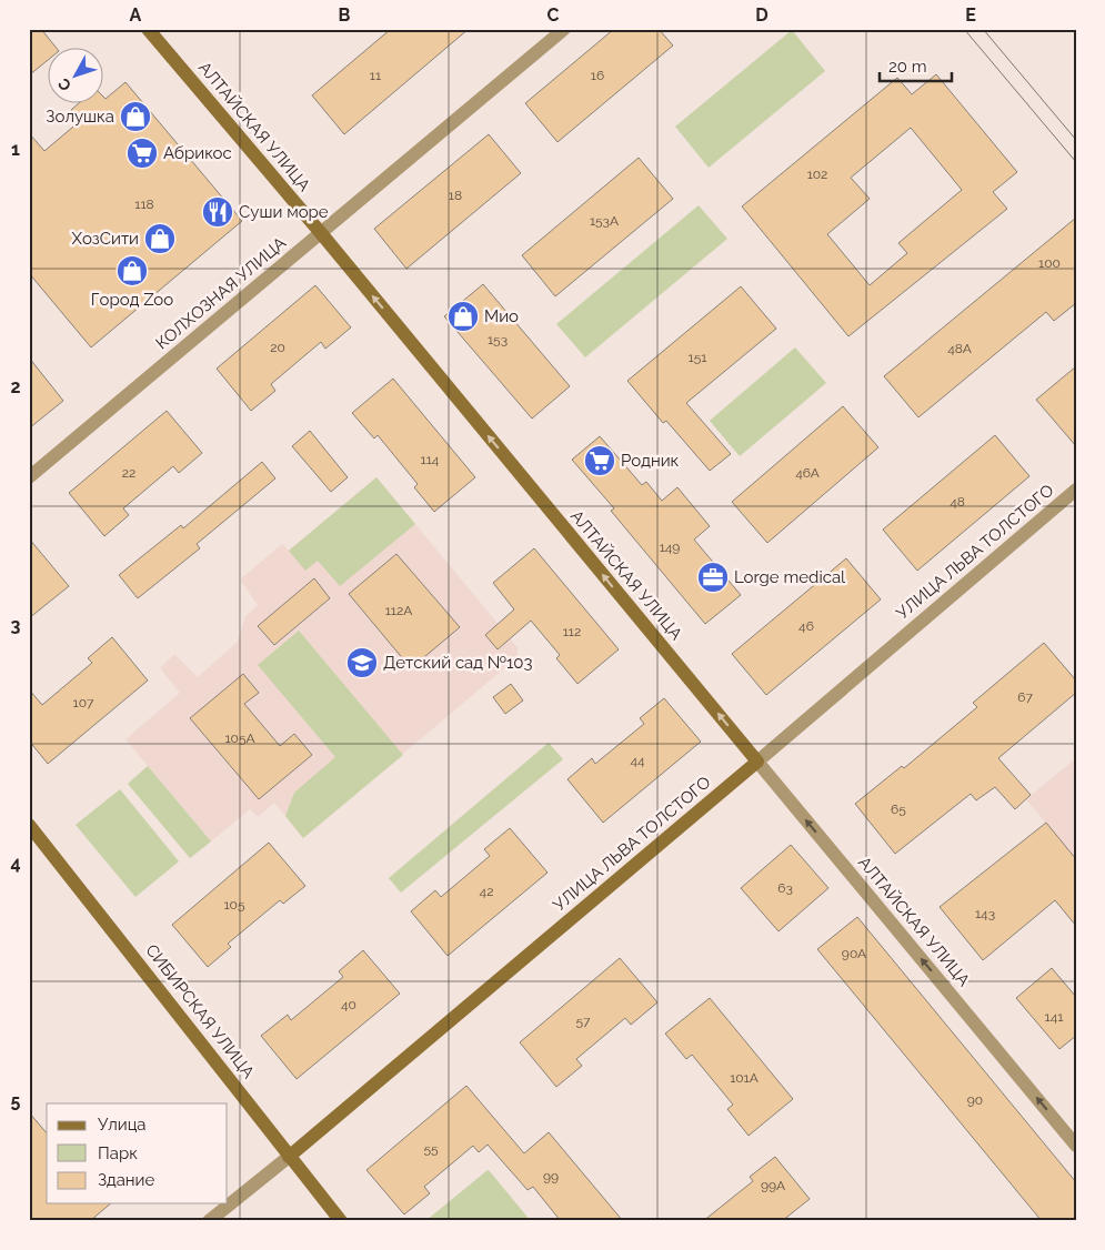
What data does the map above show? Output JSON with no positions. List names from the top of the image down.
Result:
{
  "streets": {
    "main road": ["АЛТАЙСКАЯ УЛИЦА", "УЛИЦА ЛЬВА ТОЛСТОГО", "СИБИРСКАЯ УЛИЦА"],
    "street": ["КОЛХОЗНАЯ УЛИЦА"]
  },
  "crossings": [
    ["АЛТАЙСКАЯ УЛИЦА", "КОЛХОЗНАЯ УЛИЦА"],
    ["АЛТАЙСКАЯ УЛИЦА", "УЛИЦА ЛЬВА ТОЛСТОГО"],
    ["УЛИЦА ЛЬВА ТОЛСТОГО", "СИБИРСКАЯ УЛИЦА"]
  ],
  "one_way": ["АЛТАЙСКАЯ УЛИЦА"],
  "places": {
    "shop": [
      "Золушка",
      "ХозСити",
      "Город Zoo",
      "Мио"
    ],
    "supermarket": ["Абрикос", "Родник"],
    "restaurant": ["Суши море"],
    "office": ["Lorge medical"],
    "school or university": ["Детский сад №103"]
  },
  "house_numbers": [
    "11",
    "16",
    "102",
    "18",
    "118",
    "153А",
    "100",
    "153",
    "20",
    "48А",
    "151",
    "114",
    "22",
    "46А",
    "48",
    "149",
    "112А",
    "46",
    "112",
    "67",
    "107",
    "105А",
    "44",
    "65",
    "63",
    "42",
    "105",
    "143",
    "90А",
    "40",
    "141",
    "57",
    "101А",
    "90",
    "55",
    "99",
    "99А"
  ],
  "legend": ["Улица", "Парк", "Здание"],
  "scale_bar": "20 m",
  "north": "bottom left",
  "grid": {
    "columns": [
      "A",
      "B",
      "C",
      "D",
      "E"
    ],
    "rows": [
      "1",
      "2",
      "3",
      "4",
      "5"
    ]
  }
}
